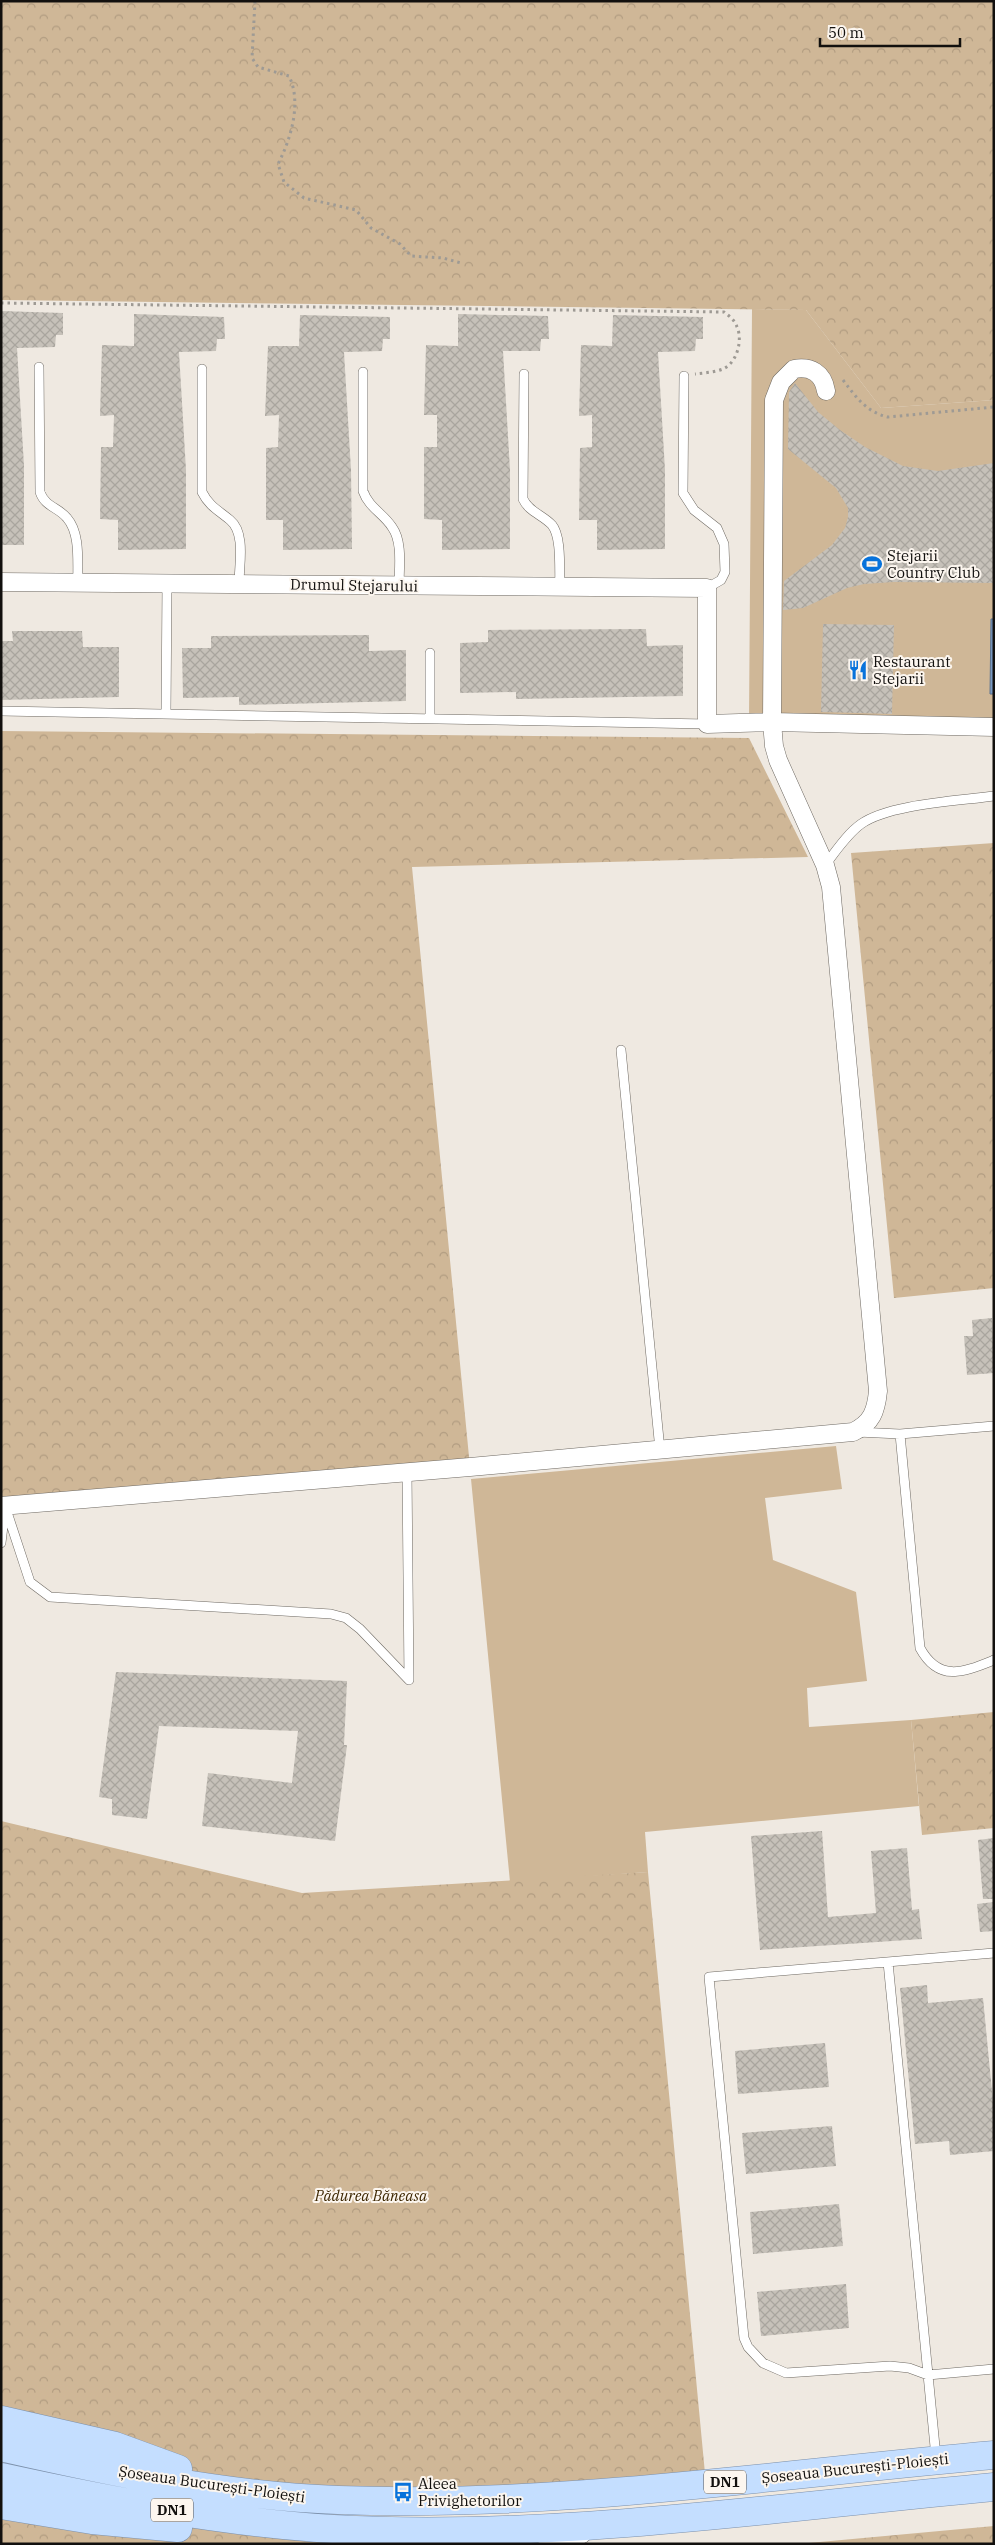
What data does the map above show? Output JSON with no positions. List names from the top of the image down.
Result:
{
  "streets": {
    "highway": ["Șoseaua București-Ploiești", "DN1"],
    "street": ["Drumul Stejarului"]
  },
  "parks": ["Pădurea Băneasa"],
  "places": {
    "sports": ["Stejarii Country Club"],
    "restaurant": ["Restaurant Stejarii"],
    "bus stop": ["Aleea Privighetorilor"]
  },
  "scale_bar": "50 m"
}
